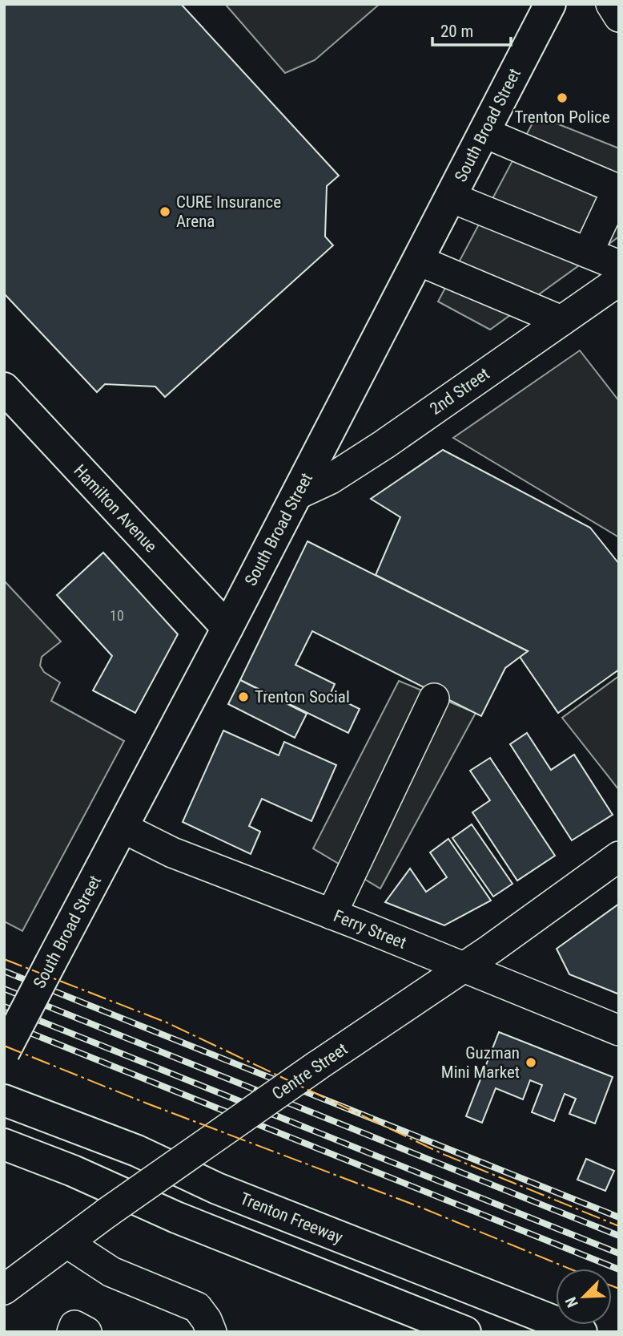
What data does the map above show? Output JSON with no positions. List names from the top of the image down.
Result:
{
  "streets": {
    "main road": ["South Broad Street", "Hamilton Avenue", "Trenton Freeway"],
    "street": ["2nd Street", "Ferry Street", "Centre Street"]
  },
  "crossings": [
    ["South Broad Street", "2nd Street"],
    ["South Broad Street", "Hamilton Avenue"],
    ["South Broad Street", "Ferry Street"],
    ["Ferry Street", "Centre Street"]
  ],
  "places": [
    "Trenton Police",
    "CURE Insurance Arena",
    "Trenton Social",
    "Guzman Mini Market"
  ],
  "house_numbers": ["10"],
  "scale_bar": "20 m",
  "north": "bottom left"
}
